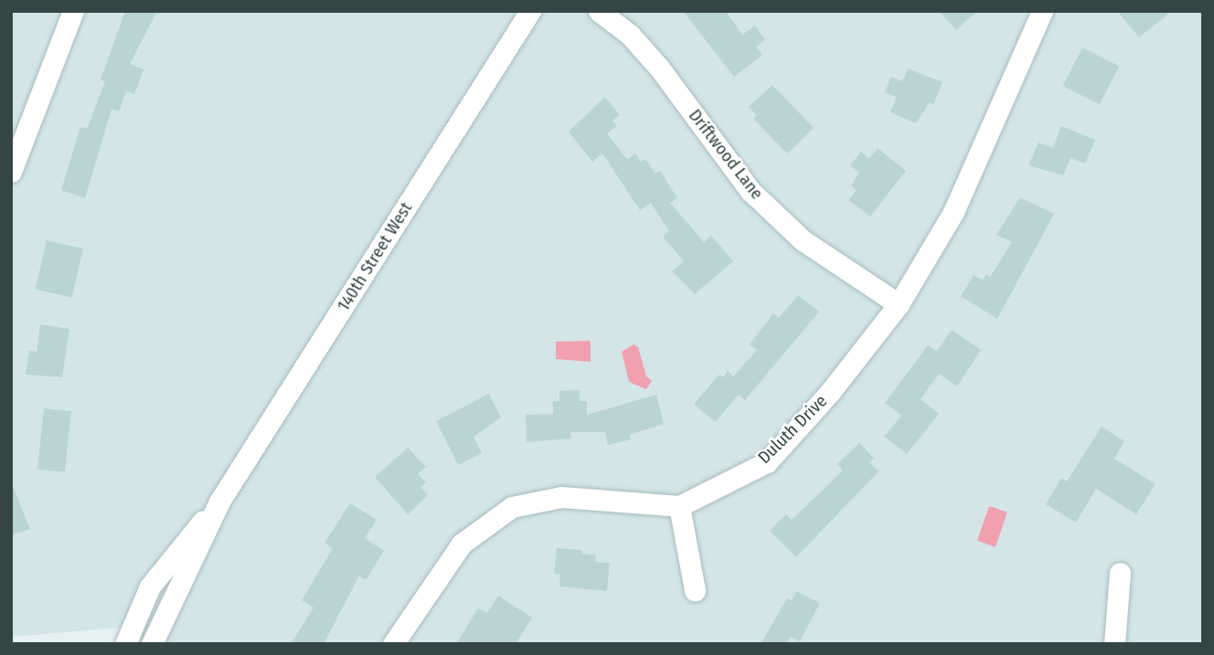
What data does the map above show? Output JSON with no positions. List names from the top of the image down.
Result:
{
  "streets": {
    "street": ["Driftwood Lane", "140th Street West", "Duluth Drive"]
  },
  "crossings": [
    ["Driftwood Lane", "Duluth Drive"]
  ]
}
